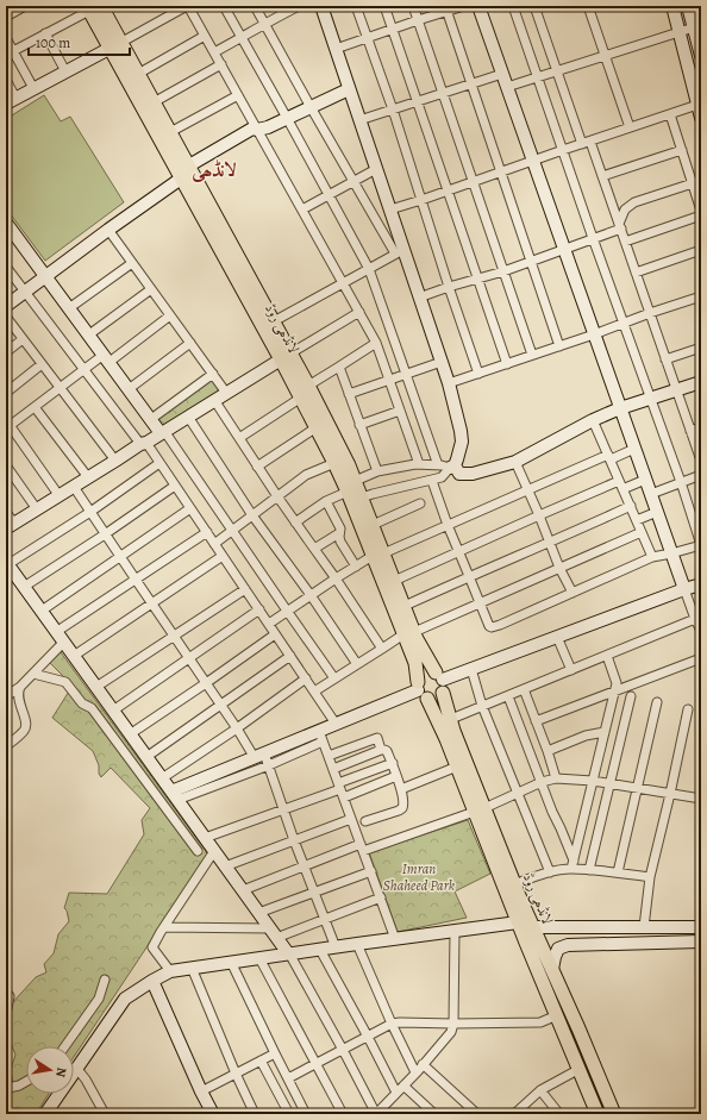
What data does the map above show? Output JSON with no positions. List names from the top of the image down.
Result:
{
  "streets": {
    "main road": ["لانڈھی روڈ"]
  },
  "districts": ["لانڈھی"],
  "parks": ["Imran Shaheed Park"],
  "scale_bar": "100 m",
  "north": "right"
}
